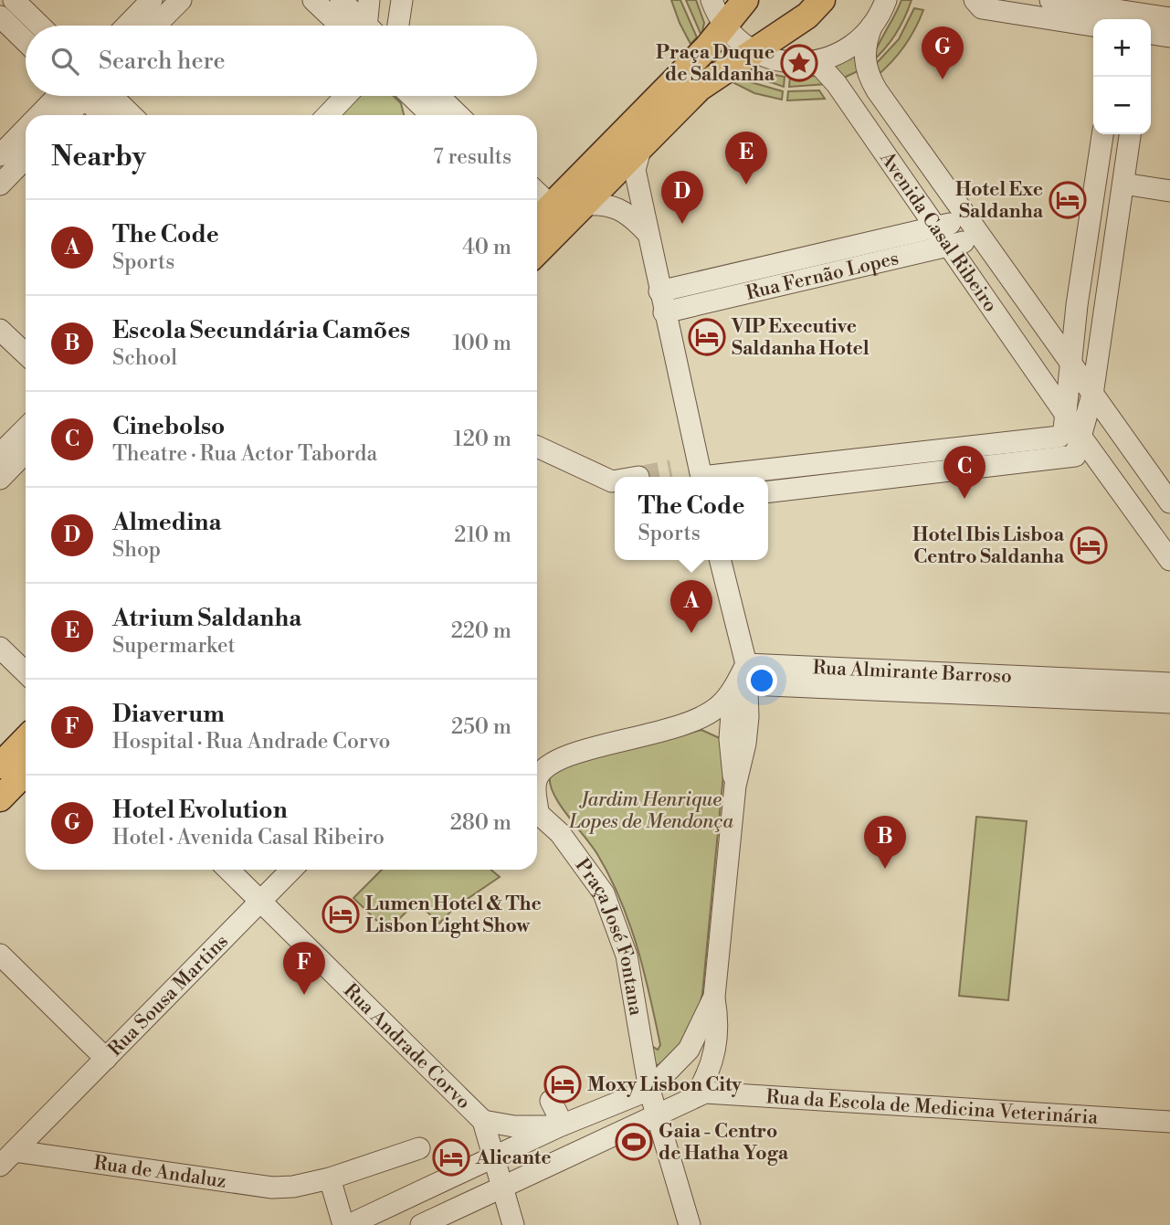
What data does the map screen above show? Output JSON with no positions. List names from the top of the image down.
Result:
{
  "streets": {
    "street": [
      "Avenida Casal Ribeiro",
      "Rua Fernão Lopes",
      "Rua Almirante Barroso",
      "Praça José Fontana",
      "Rua Sousa Martins",
      "Rua Andrade Corvo",
      "Rua da Escola de Medicina Veterinária",
      "Rua de Andaluz"
    ]
  },
  "crossings": [
    ["Avenida Casal Ribeiro", "Rua Fernão Lopes"],
    ["Rua Almirante Barroso", "Praça José Fontana"],
    ["Praça José Fontana", "Rua da Escola de Medicina Veterinária"],
    ["Rua Sousa Martins", "Rua Andrade Corvo"],
    ["Rua Sousa Martins", "Rua de Andaluz"]
  ],
  "parks": ["Jardim Henrique Lopes de Mendonça"],
  "places": {
    "place": ["Praça Duque de Saldanha"],
    "hotel": [
      "Hotel Exe Saldanha",
      "VIP Executive Saldanha Hotel",
      "Hotel Ibis Lisboa Centro Saldanha",
      "Lumen Hotel & The Lisbon Light Show",
      "Moxy Lisbon City",
      "Alicante"
    ],
    "sports": ["Gaia - Centro de Hatha Yoga"]
  },
  "page": {
    "map_buttons": ["+", "−"],
    "search": "Search here",
    "pins": [
      "G",
      "E",
      "D",
      "C",
      "A",
      "B",
      "F"
    ],
    "heading": ["Nearby", "7 results"],
    "list": [
      {
        "mark": "A",
        "name": "The Code",
        "note": "Sports",
        "value": "40 m"
      },
      {
        "mark": "B",
        "name": "Escola Secundária Camões",
        "note": "School",
        "value": "100 m"
      },
      {
        "mark": "C",
        "name": "Cinebolso",
        "note": "Theatre · Rua Actor Taborda",
        "value": "120 m"
      },
      {
        "mark": "D",
        "name": "Almedina",
        "note": "Shop",
        "value": "210 m"
      },
      {
        "mark": "E",
        "name": "Atrium Saldanha",
        "note": "Supermarket",
        "value": "220 m"
      },
      {
        "mark": "F",
        "name": "Diaverum",
        "note": "Hospital · Rua Andrade Corvo",
        "value": "250 m"
      },
      {
        "mark": "G",
        "name": "Hotel Evolution",
        "note": "Hotel · Avenida Casal Ribeiro",
        "value": "280 m"
      }
    ],
    "popup": ["The Code", "Sports"]
  }
}
